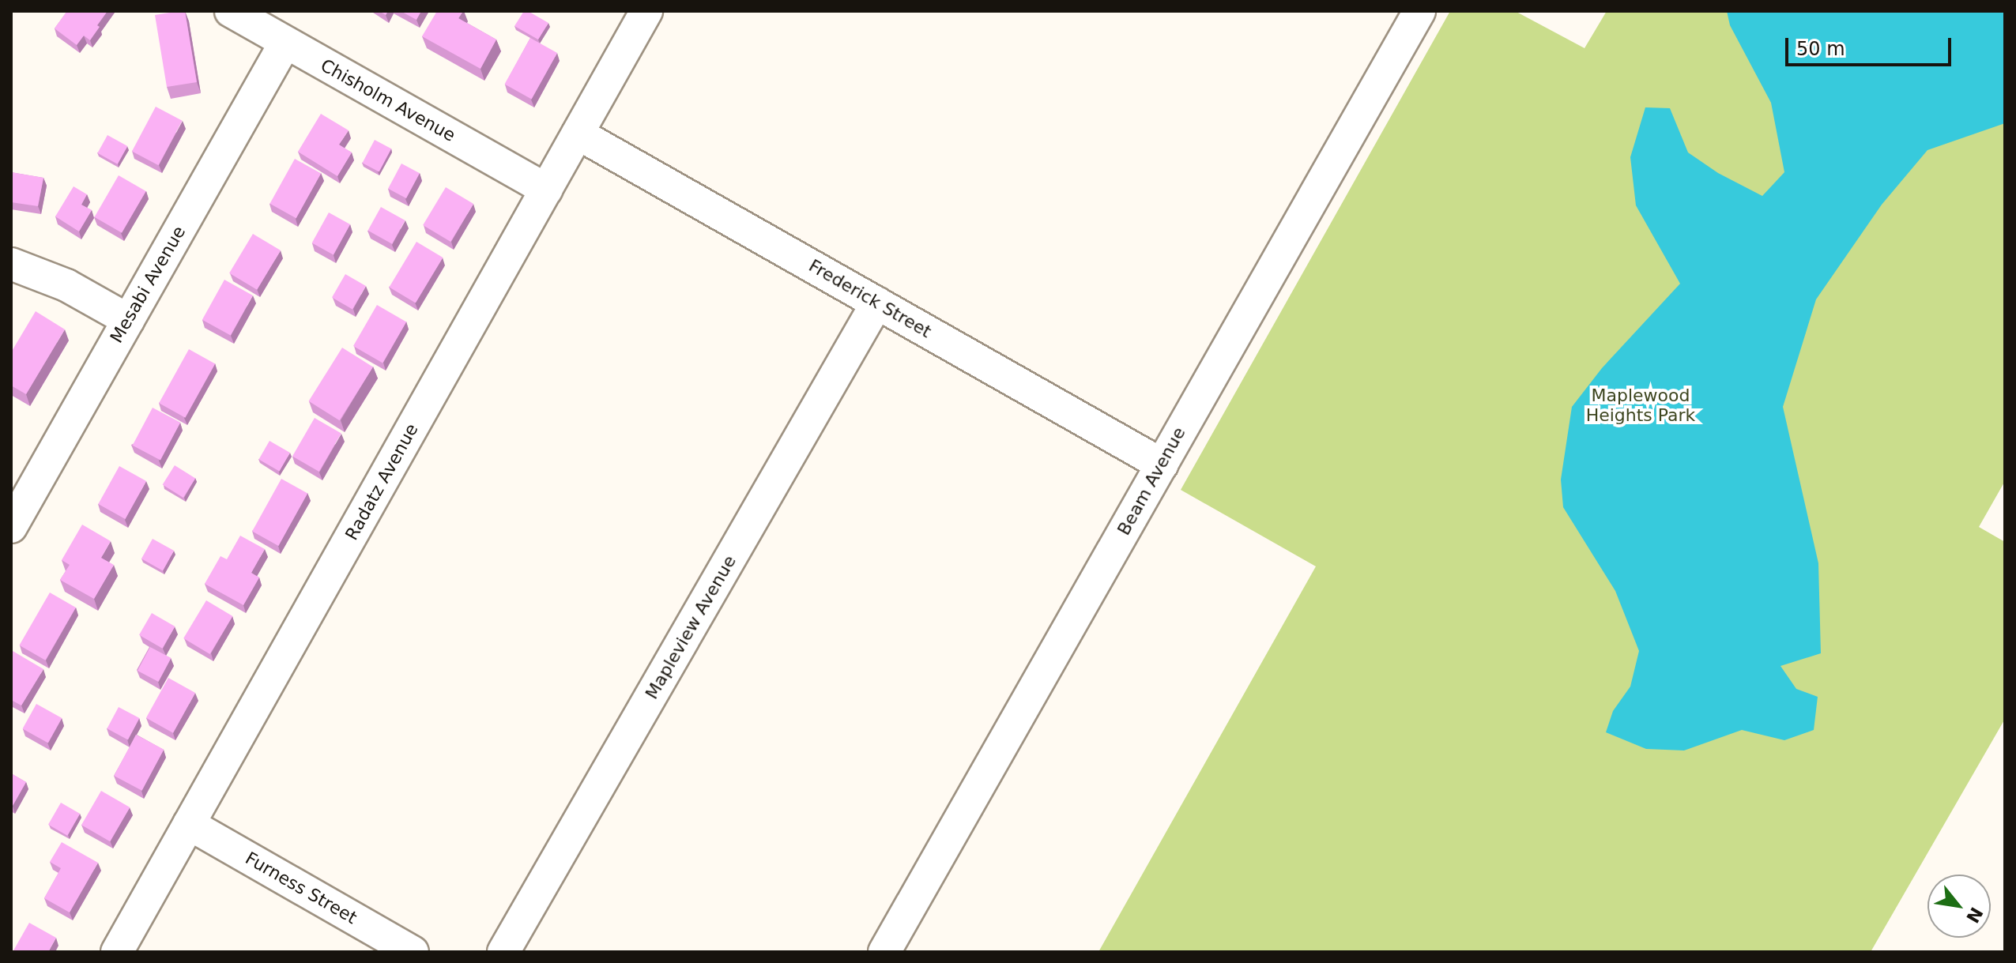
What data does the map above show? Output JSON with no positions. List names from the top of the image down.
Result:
{
  "streets": {
    "street": [
      "Chisholm Avenue",
      "Mesabi Avenue",
      "Frederick Street",
      "Beam Avenue",
      "Radatz Avenue",
      "Mapleview Avenue",
      "Furness Street"
    ]
  },
  "crossings": [
    ["Chisholm Avenue", "Mesabi Avenue"],
    ["Chisholm Avenue", "Radatz Avenue"],
    ["Frederick Street", "Beam Avenue"],
    ["Frederick Street", "Radatz Avenue"],
    ["Frederick Street", "Mapleview Avenue"],
    ["Radatz Avenue", "Furness Street"]
  ],
  "parks": ["Maplewood Heights Park"],
  "scale_bar": "50 m",
  "north": "bottom right"
}
